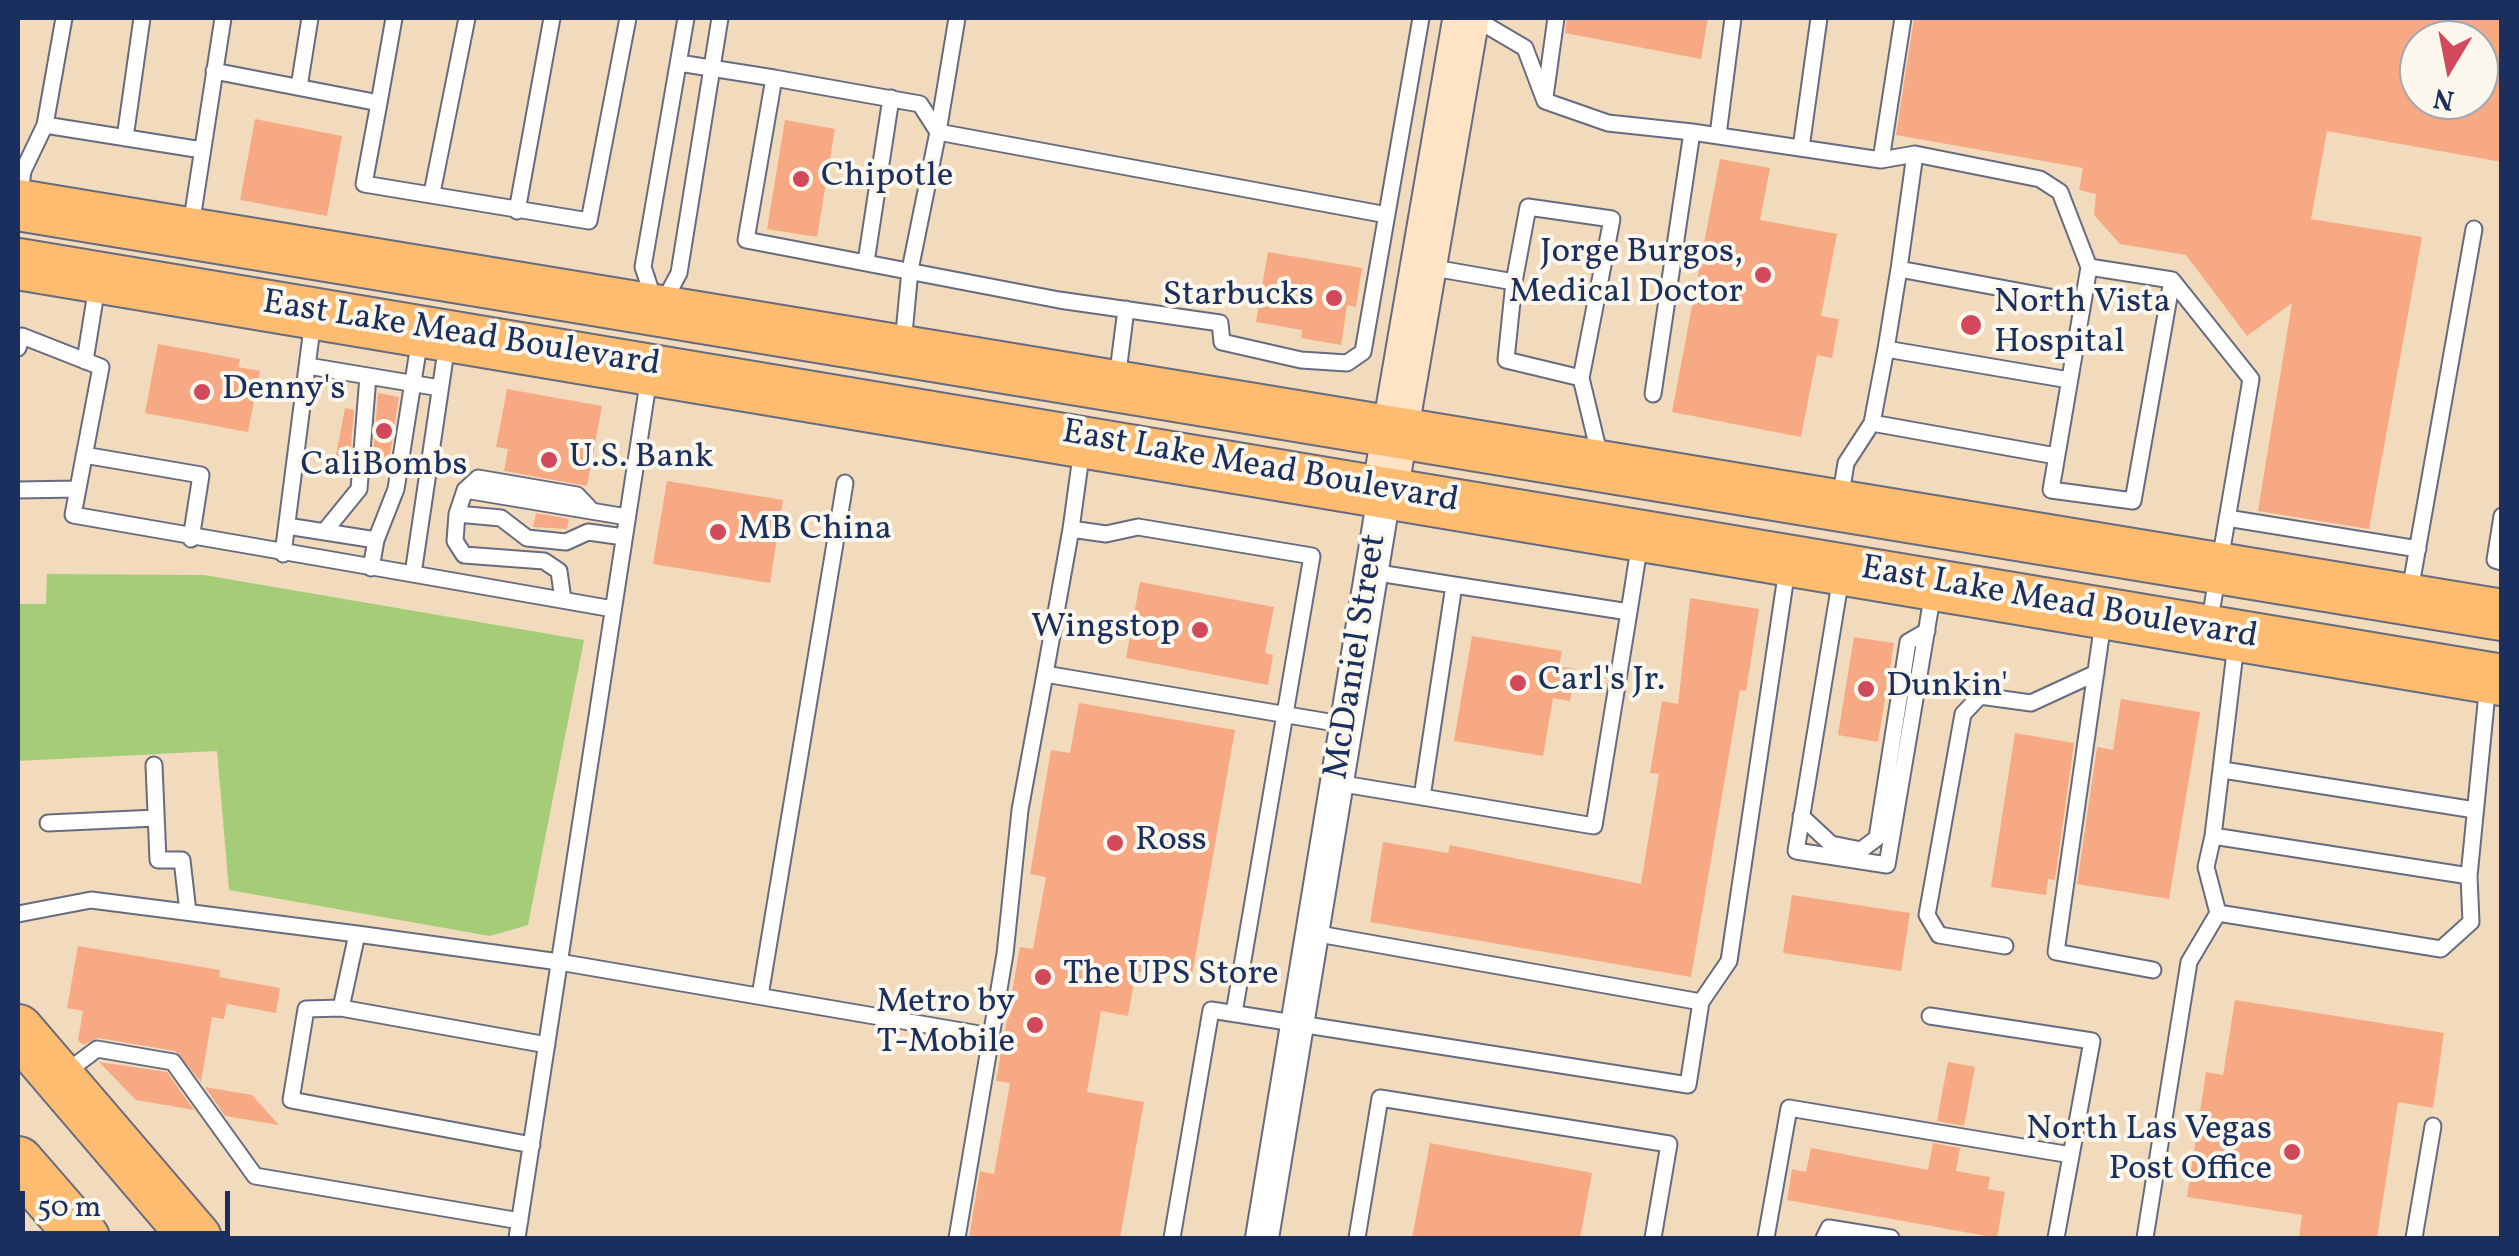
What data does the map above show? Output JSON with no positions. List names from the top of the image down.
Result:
{
  "streets": {
    "main road": ["East Lake Mead Boulevard"],
    "street": ["McDaniel Street"]
  },
  "crossings": [
    ["East Lake Mead Boulevard", "McDaniel Street"]
  ],
  "places": [
    "Chipotle",
    "Jorge Burgos, Medical Doctor",
    "Starbucks",
    "North Vista Hospital",
    "Denny's",
    "CaliBombs",
    "U.S. Bank",
    "MB China",
    "Wingstop",
    "Carl's Jr.",
    "Dunkin'",
    "Ross",
    "The UPS Store",
    "Metro by T-Mobile",
    "North Las Vegas Post Office"
  ],
  "scale_bar": "50 m",
  "north": "bottom"
}
